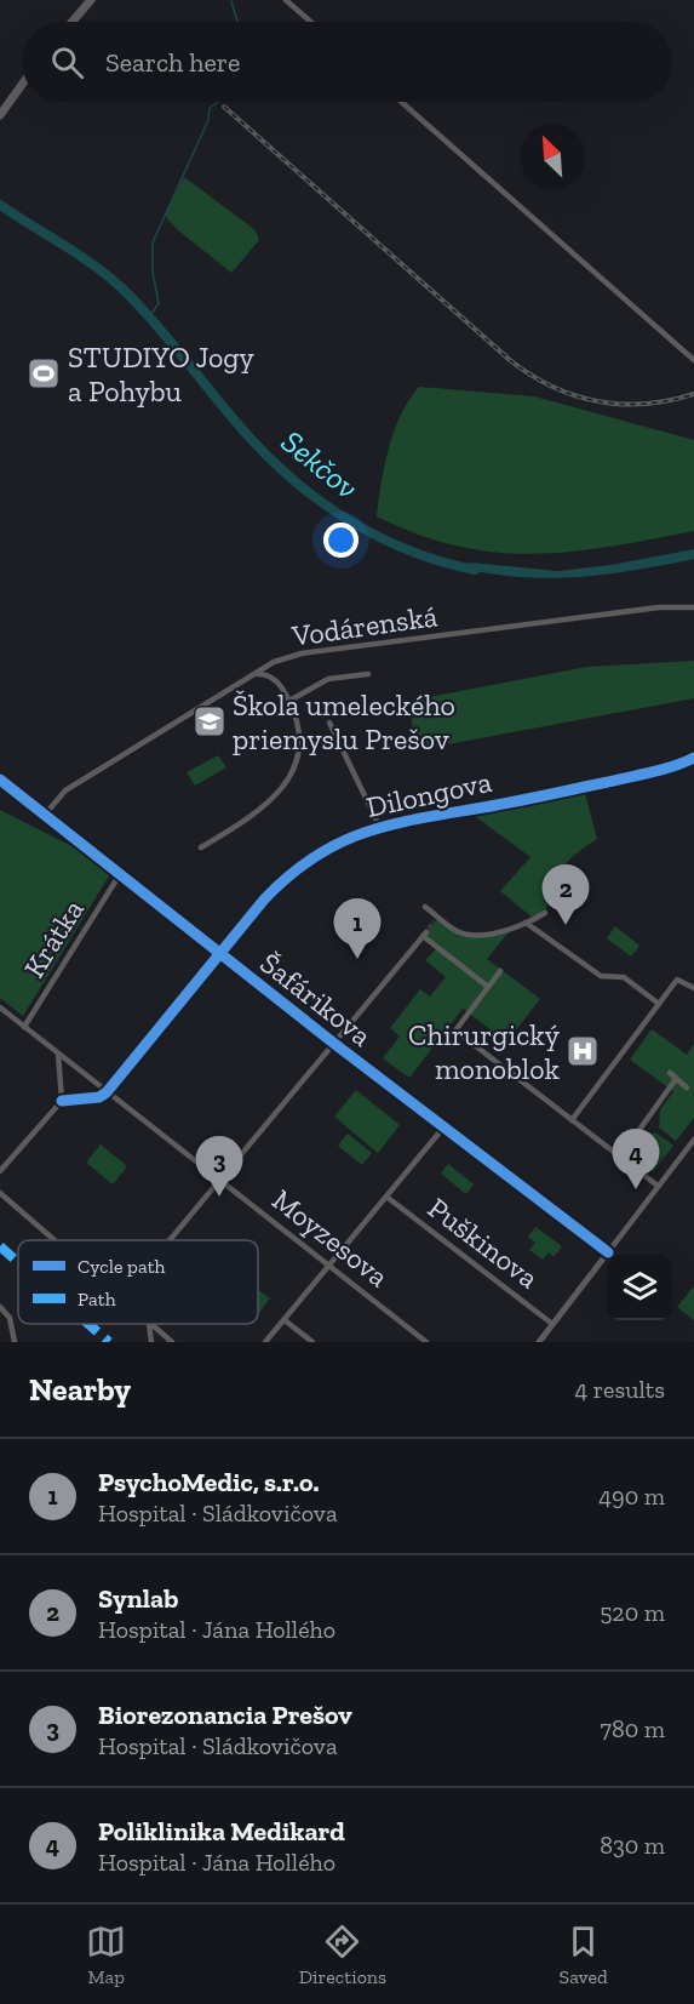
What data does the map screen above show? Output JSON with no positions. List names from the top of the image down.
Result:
{
  "streets": {
    "street": [
      "Vodárenská",
      "Dilongova",
      "Krátka",
      "Šafárikova",
      "Moyzesova",
      "Puškinova"
    ]
  },
  "crossings": [
    ["Vodárenská", "Šafárikova"],
    ["Dilongova", "Šafárikova"],
    ["Dilongova", "Moyzesova"],
    ["Krátka", "Šafárikova"],
    ["Krátka", "Moyzesova"]
  ],
  "water": ["Sekčov"],
  "places": {
    "sports": ["STUDIYO Jogy a Pohybu"],
    "school or university": ["Škola umeleckého priemyslu Prešov"],
    "hospital": ["Chirurgický monoblok"]
  },
  "legend": ["Cycle path", "Path"],
  "north": "top left",
  "page": {
    "search": "Search here",
    "pins": [
      "2",
      "1",
      "4",
      "3"
    ],
    "heading": ["Nearby", "4 results"],
    "list": [
      {
        "mark": "1",
        "name": "PsychoMedic, s.r.o.",
        "note": "Hospital · Sládkovičova",
        "value": "490 m"
      },
      {
        "mark": "2",
        "name": "Synlab",
        "note": "Hospital · Jána Hollého",
        "value": "520 m"
      },
      {
        "mark": "3",
        "name": "Biorezonancia Prešov",
        "note": "Hospital · Sládkovičova",
        "value": "780 m"
      },
      {
        "mark": "4",
        "name": "Poliklinika Medikard",
        "note": "Hospital · Jána Hollého",
        "value": "830 m"
      }
    ],
    "nav": ["Map", "Directions", "Saved"]
  }
}
